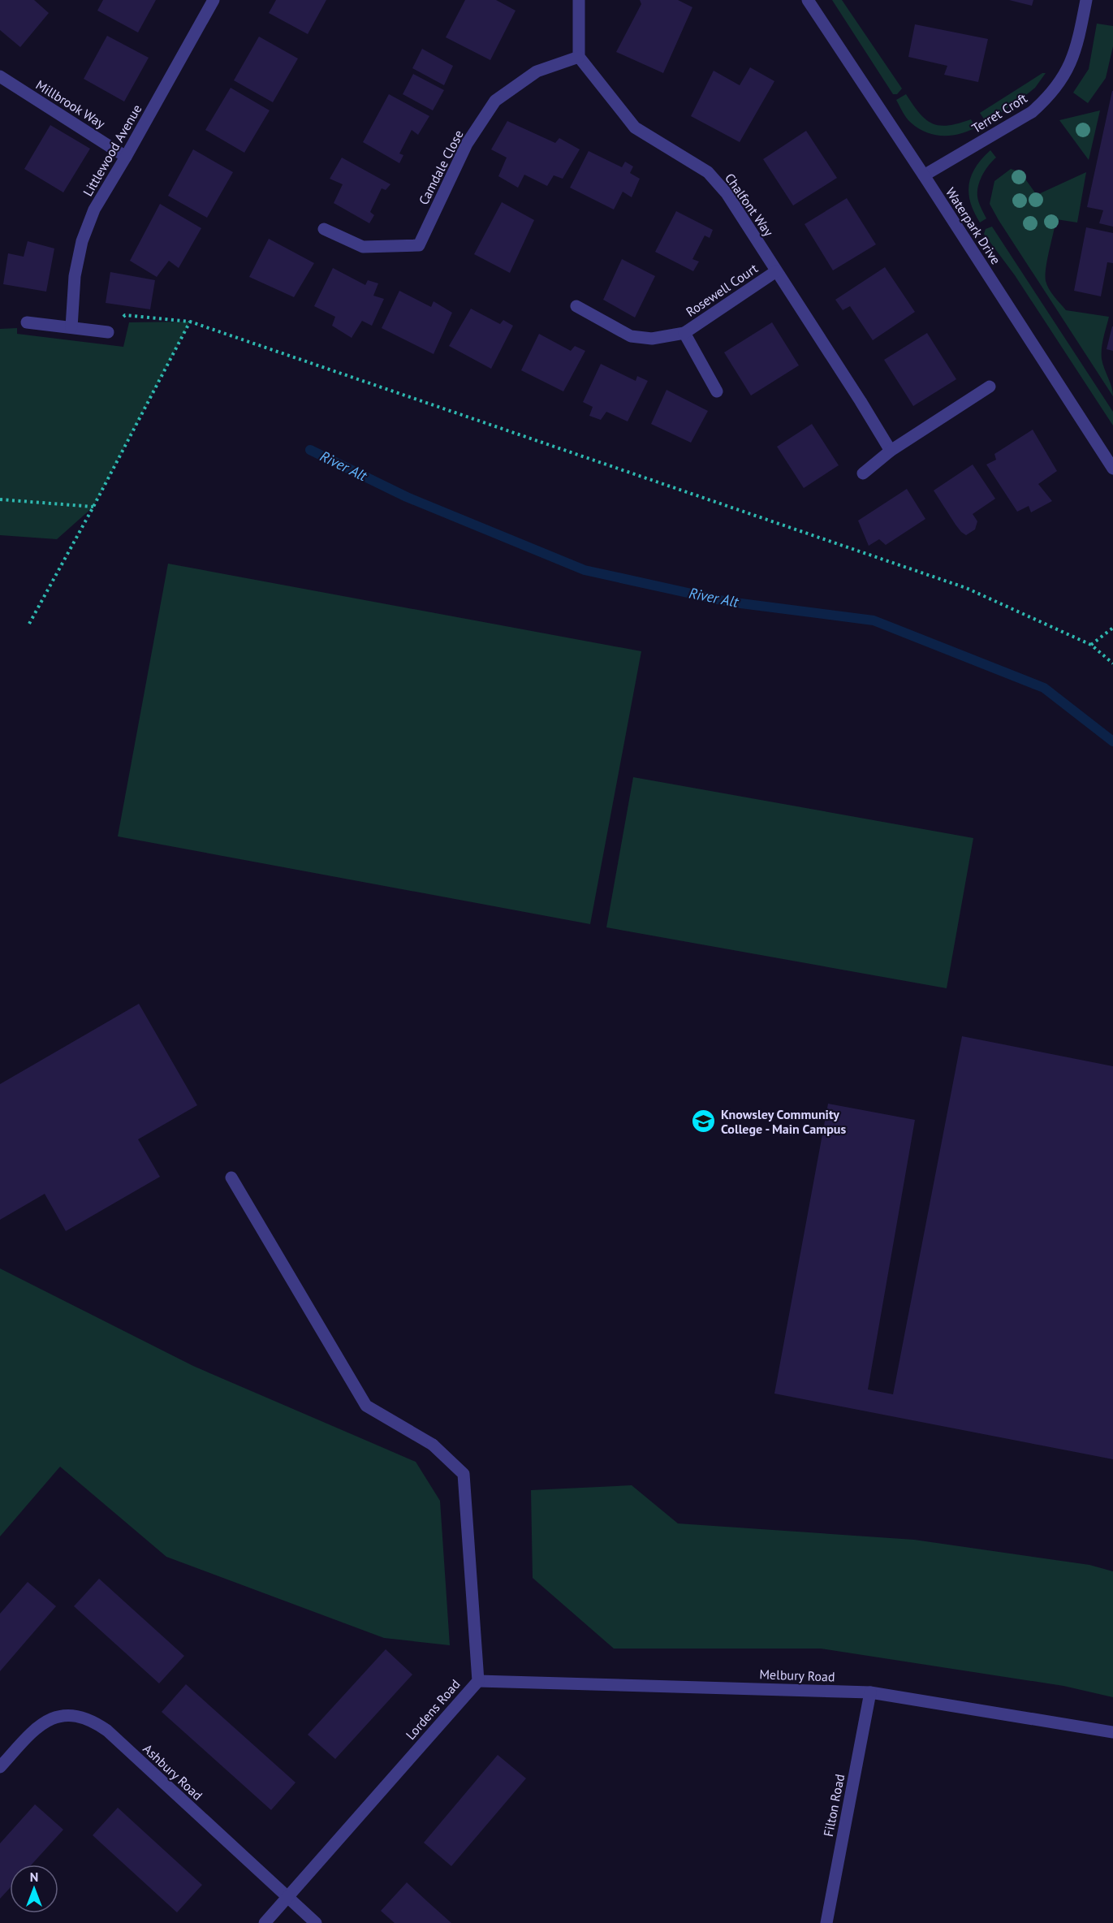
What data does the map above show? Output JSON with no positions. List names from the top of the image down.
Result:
{
  "streets": {
    "street": [
      "Millbrook Way",
      "Terret Croft",
      "Littlewood Avenue",
      "Camdale Close",
      "Chalfont Way",
      "Waterpark Drive",
      "Rosewell Court",
      "Melbury Road",
      "Lordens Road",
      "Ashbury Road",
      "Filton Road"
    ]
  },
  "crossings": [
    ["Millbrook Way", "Littlewood Avenue"],
    ["Terret Croft", "Waterpark Drive"],
    ["Camdale Close", "Chalfont Way"],
    ["Chalfont Way", "Rosewell Court"],
    ["Melbury Road", "Lordens Road"],
    ["Melbury Road", "Filton Road"],
    ["Lordens Road", "Ashbury Road"]
  ],
  "water": ["River Alt"],
  "places": {
    "school or university": ["Knowsley Community College - Main Campus"]
  },
  "north": "top"
}
